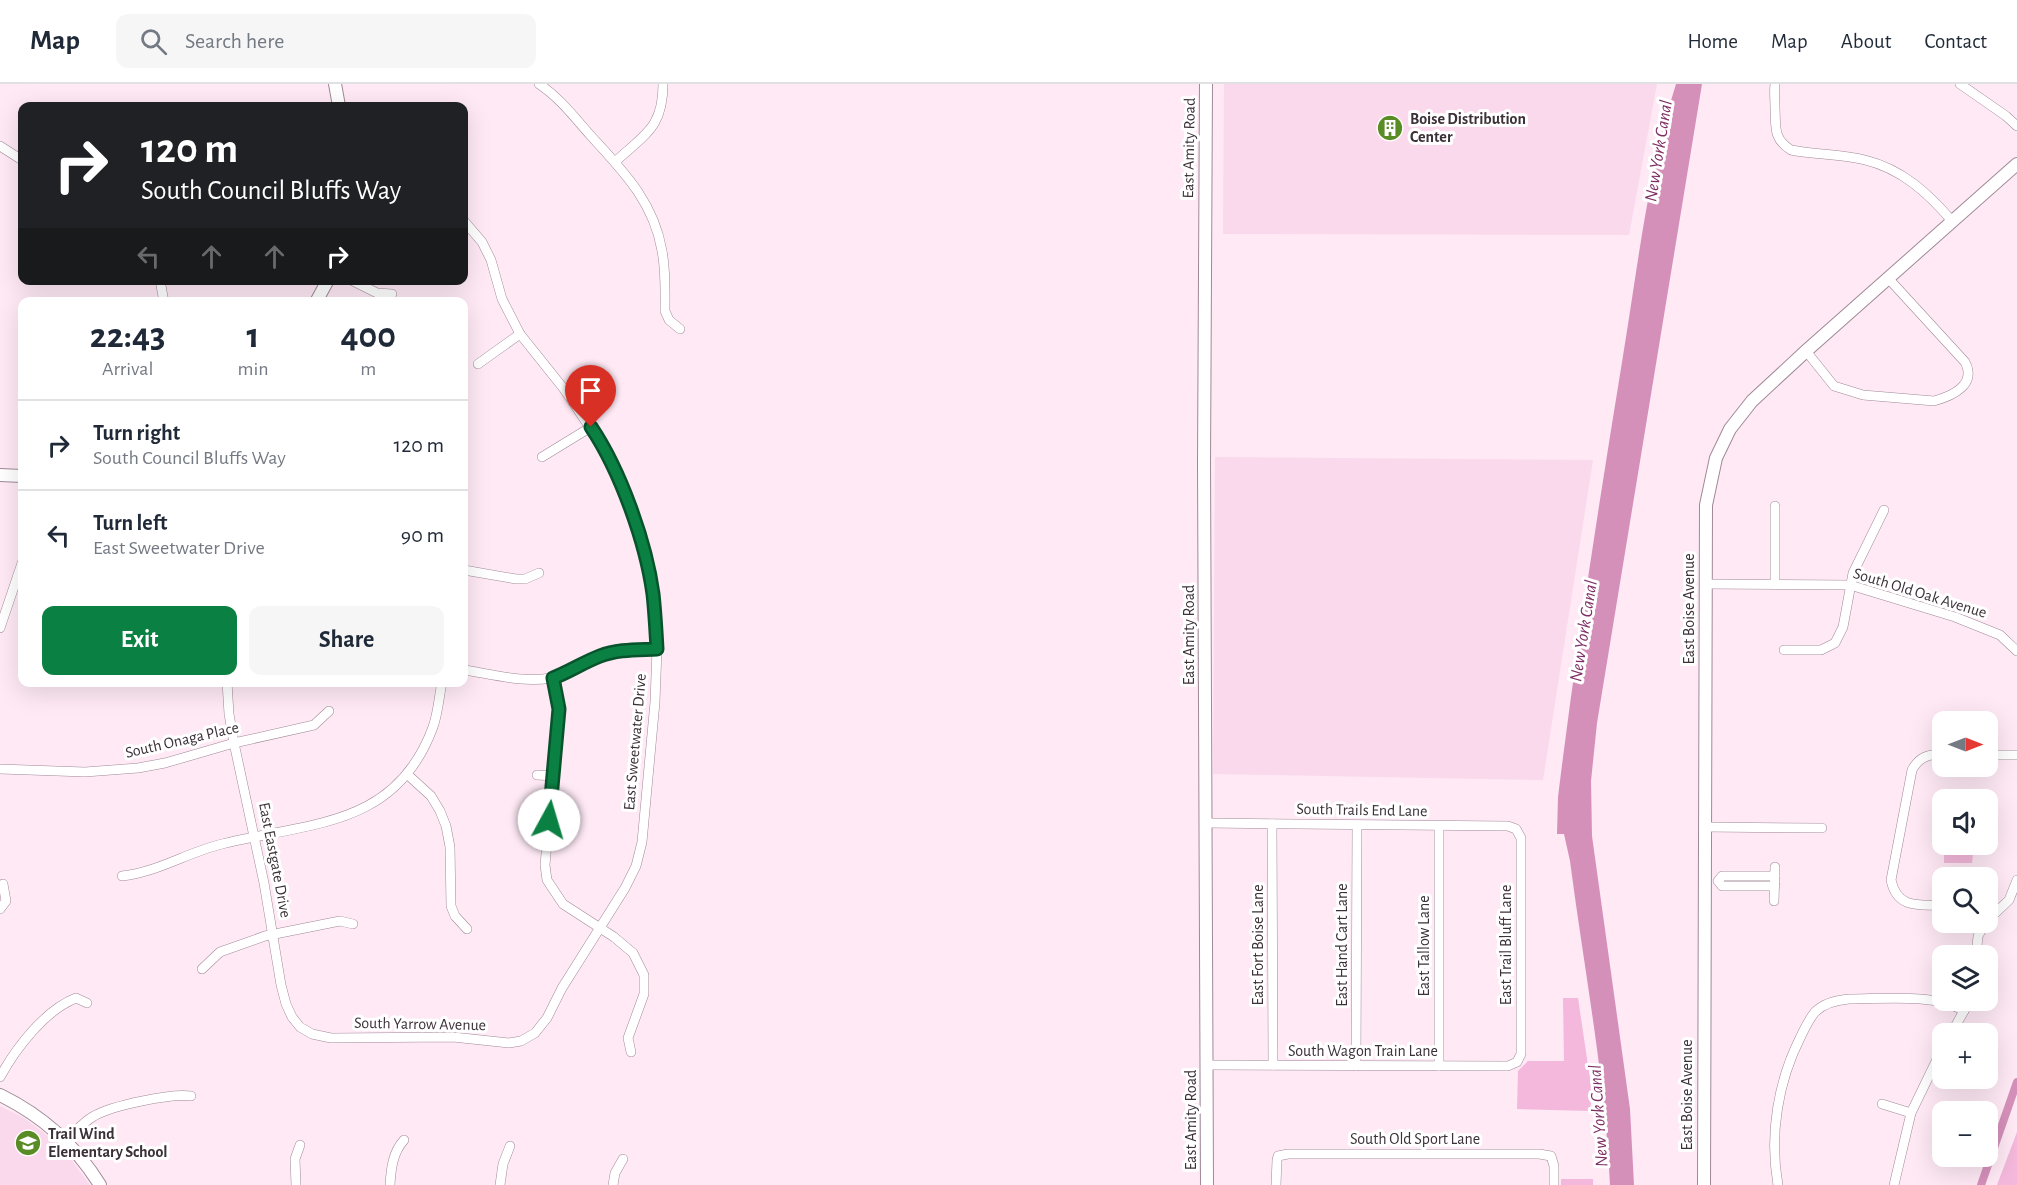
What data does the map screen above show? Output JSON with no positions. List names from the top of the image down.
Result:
{
  "streets": {
    "street": [
      "East Amity Road",
      "South Old Oak Avenue",
      "East Boise Avenue",
      "South Onaga Place",
      "East Sweetwater Drive",
      "South Trails End Lane",
      "East Eastgate Drive",
      "East Fort Boise Lane",
      "East Hand Cart Lane",
      "East Trail Bluff Lane",
      "East Tallow Lane",
      "South Yarrow Avenue",
      "South Wagon Train Lane",
      "South Old Sport Lane"
    ]
  },
  "crossings": [
    ["East Amity Road", "South Trails End Lane"],
    ["East Amity Road", "South Wagon Train Lane"],
    ["South Old Oak Avenue", "East Boise Avenue"],
    ["South Onaga Place", "East Eastgate Drive"],
    ["East Sweetwater Drive", "South Yarrow Avenue"],
    ["South Trails End Lane", "East Fort Boise Lane"],
    ["South Trails End Lane", "East Hand Cart Lane"],
    ["South Trails End Lane", "East Trail Bluff Lane"],
    ["South Trails End Lane", "East Tallow Lane"],
    ["East Eastgate Drive", "South Yarrow Avenue"],
    ["East Fort Boise Lane", "South Wagon Train Lane"],
    ["East Hand Cart Lane", "South Wagon Train Lane"],
    ["East Trail Bluff Lane", "South Wagon Train Lane"],
    ["East Tallow Lane", "South Wagon Train Lane"]
  ],
  "water": ["New York Canal"],
  "places": {
    "building": ["Boise Distribution Center"],
    "school or university": ["Trail Wind Elementary School"]
  },
  "north": "right",
  "page": {
    "header": "Map",
    "search": "Search here",
    "nav": [
      "Home",
      "Map",
      "About",
      "Contact"
    ],
    "turn": ["120 m", "South Council Bluffs Way"],
    "eta": [
      "22:43",
      "Arrival",
      "1",
      "min",
      "400",
      "m"
    ],
    "list": [
      {
        "name": "Turn right",
        "note": "South Council Bluffs Way",
        "value": "120 m"
      },
      {
        "name": "Turn left",
        "note": "East Sweetwater Drive",
        "value": "90 m"
      }
    ],
    "buttons": ["Exit", "Share"],
    "map_buttons": ["+", "−"]
  }
}
